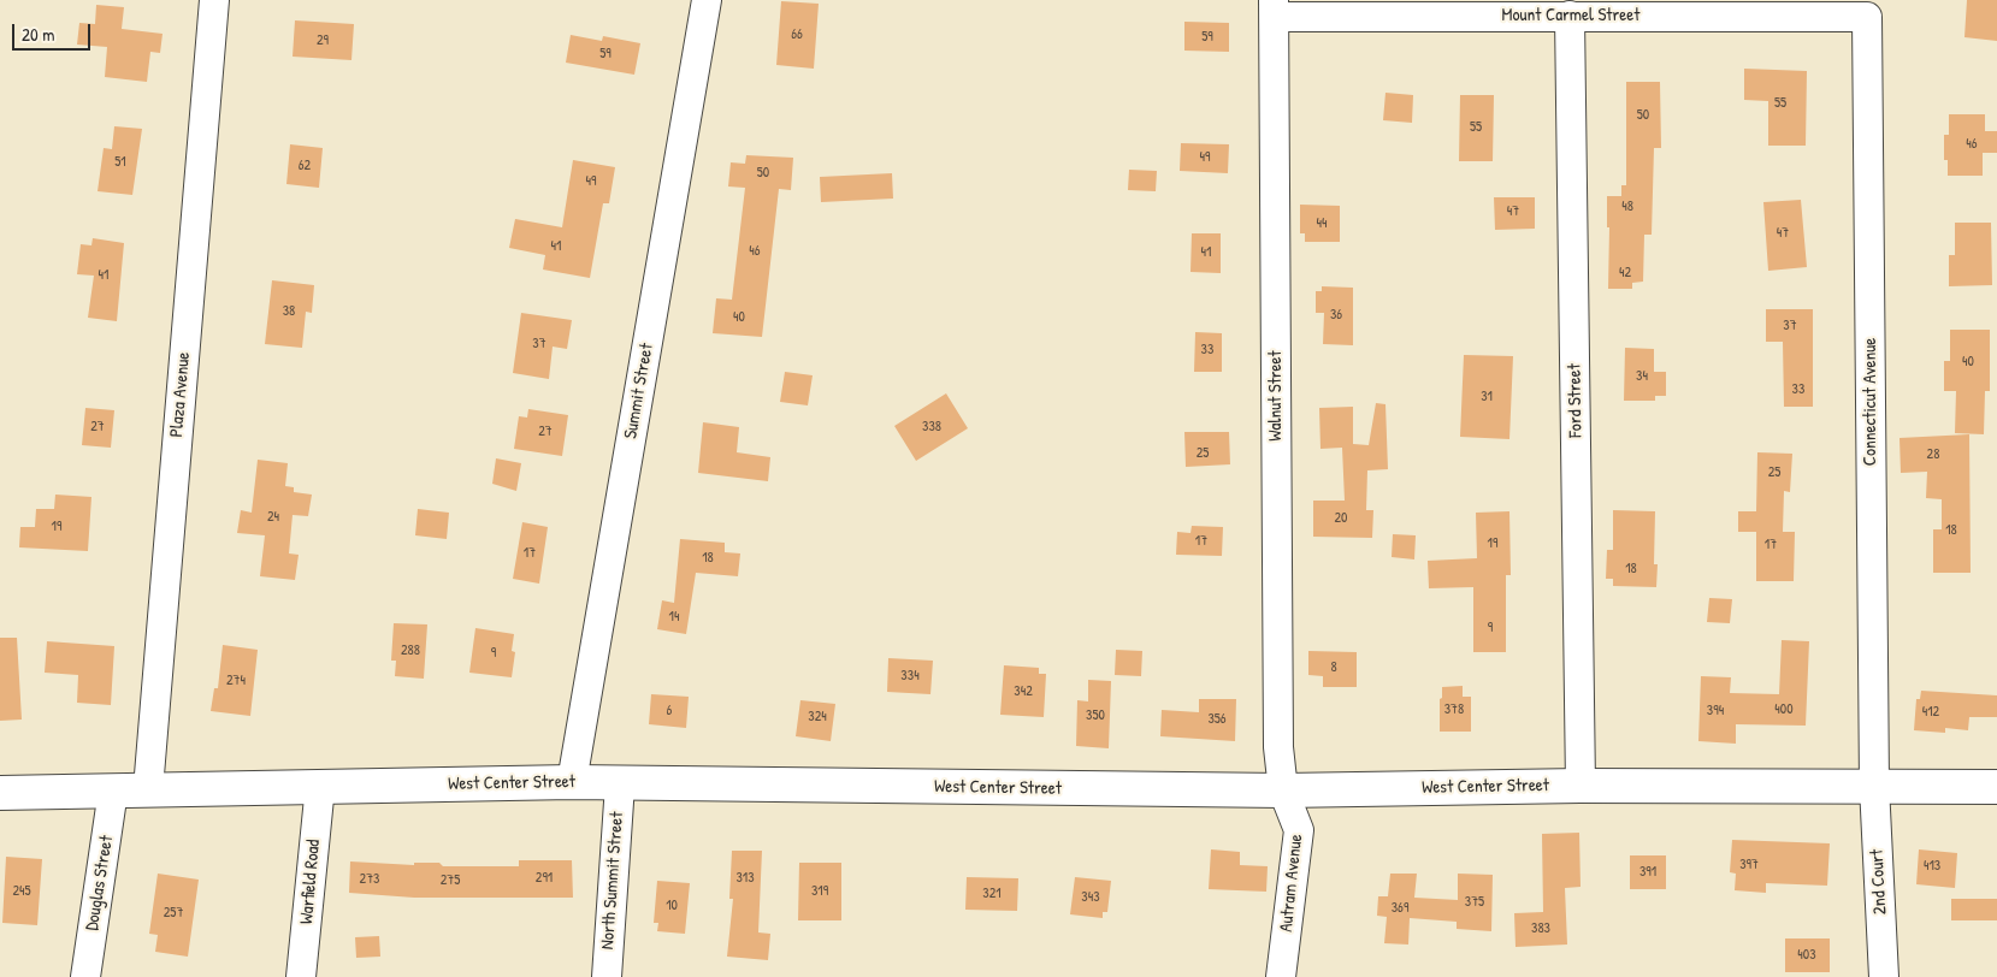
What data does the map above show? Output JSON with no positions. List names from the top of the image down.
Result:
{
  "streets": {
    "street": [
      "Mount Carmel Street",
      "Summit Street",
      "Plaza Avenue",
      "Walnut Street",
      "Ford Street",
      "Connecticut Avenue",
      "West Center Street",
      "North Summit Street",
      "Warfield Road",
      "2nd Court",
      "Douglas Street",
      "Autram Avenue"
    ]
  },
  "crossings": [
    ["Mount Carmel Street", "Walnut Street"],
    ["Mount Carmel Street", "Ford Street"],
    ["Mount Carmel Street", "Connecticut Avenue"],
    ["Summit Street", "West Center Street"],
    ["Plaza Avenue", "West Center Street"],
    ["Walnut Street", "West Center Street"],
    ["Walnut Street", "Autram Avenue"],
    ["Ford Street", "West Center Street"],
    ["Connecticut Avenue", "West Center Street"],
    ["Connecticut Avenue", "2nd Court"],
    ["West Center Street", "North Summit Street"],
    ["West Center Street", "Warfield Road"],
    ["West Center Street", "2nd Court"],
    ["West Center Street", "Douglas Street"],
    ["West Center Street", "Autram Avenue"]
  ],
  "house_numbers": [
    "66",
    "59",
    "29",
    "59",
    "55",
    "50",
    "55",
    "46",
    "49",
    "51",
    "62",
    "50",
    "49",
    "48",
    "47",
    "44",
    "47",
    "41",
    "46",
    "41",
    "42",
    "41",
    "38",
    "36",
    "40",
    "37",
    "37",
    "33",
    "40",
    "34",
    "33",
    "31",
    "27",
    "338",
    "27",
    "25",
    "28",
    "25",
    "24",
    "20",
    "19",
    "18",
    "17",
    "19",
    "17",
    "17",
    "18",
    "18",
    "14",
    "9",
    "288",
    "9",
    "8",
    "334",
    "274",
    "342",
    "378",
    "400",
    "6",
    "394",
    "412",
    "350",
    "324",
    "356",
    "397",
    "413",
    "391",
    "291",
    "313",
    "273",
    "275",
    "245",
    "319",
    "321",
    "343",
    "375",
    "10",
    "369",
    "257",
    "383",
    "403"
  ],
  "scale_bar": "20 m"
}
